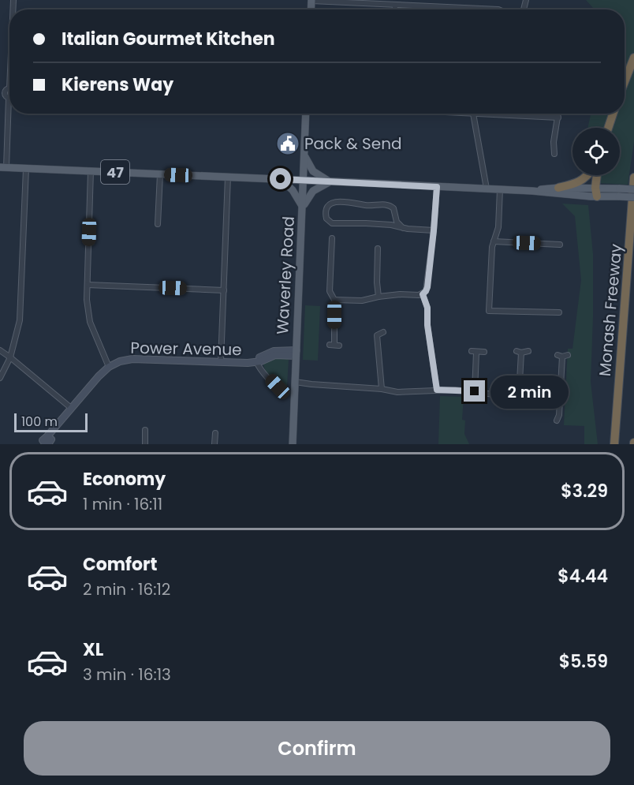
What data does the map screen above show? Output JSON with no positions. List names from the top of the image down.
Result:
{
  "streets": {
    "highway": ["Monash Freeway"],
    "main road": ["47", "Waverley Road"],
    "street": ["Power Avenue"]
  },
  "crossings": [
    ["47", "Waverley Road"],
    ["Waverley Road", "Power Avenue"]
  ],
  "places": {
    "public building": ["Pack & Send"]
  },
  "scale_bar": "100 m",
  "page": {
    "banner": ["Italian Gourmet Kitchen", "Kierens Way"],
    "bubble": "2 min",
    "scale": "100 m",
    "list": [
      {
        "name": "Economy",
        "note": "1 min · 16:11",
        "value": "$3.29"
      },
      {
        "name": "Comfort",
        "note": "2 min · 16:12",
        "value": "$4.44"
      },
      {
        "name": "XL",
        "note": "3 min · 16:13",
        "value": "$5.59"
      }
    ],
    "buttons": "Confirm"
  }
}
